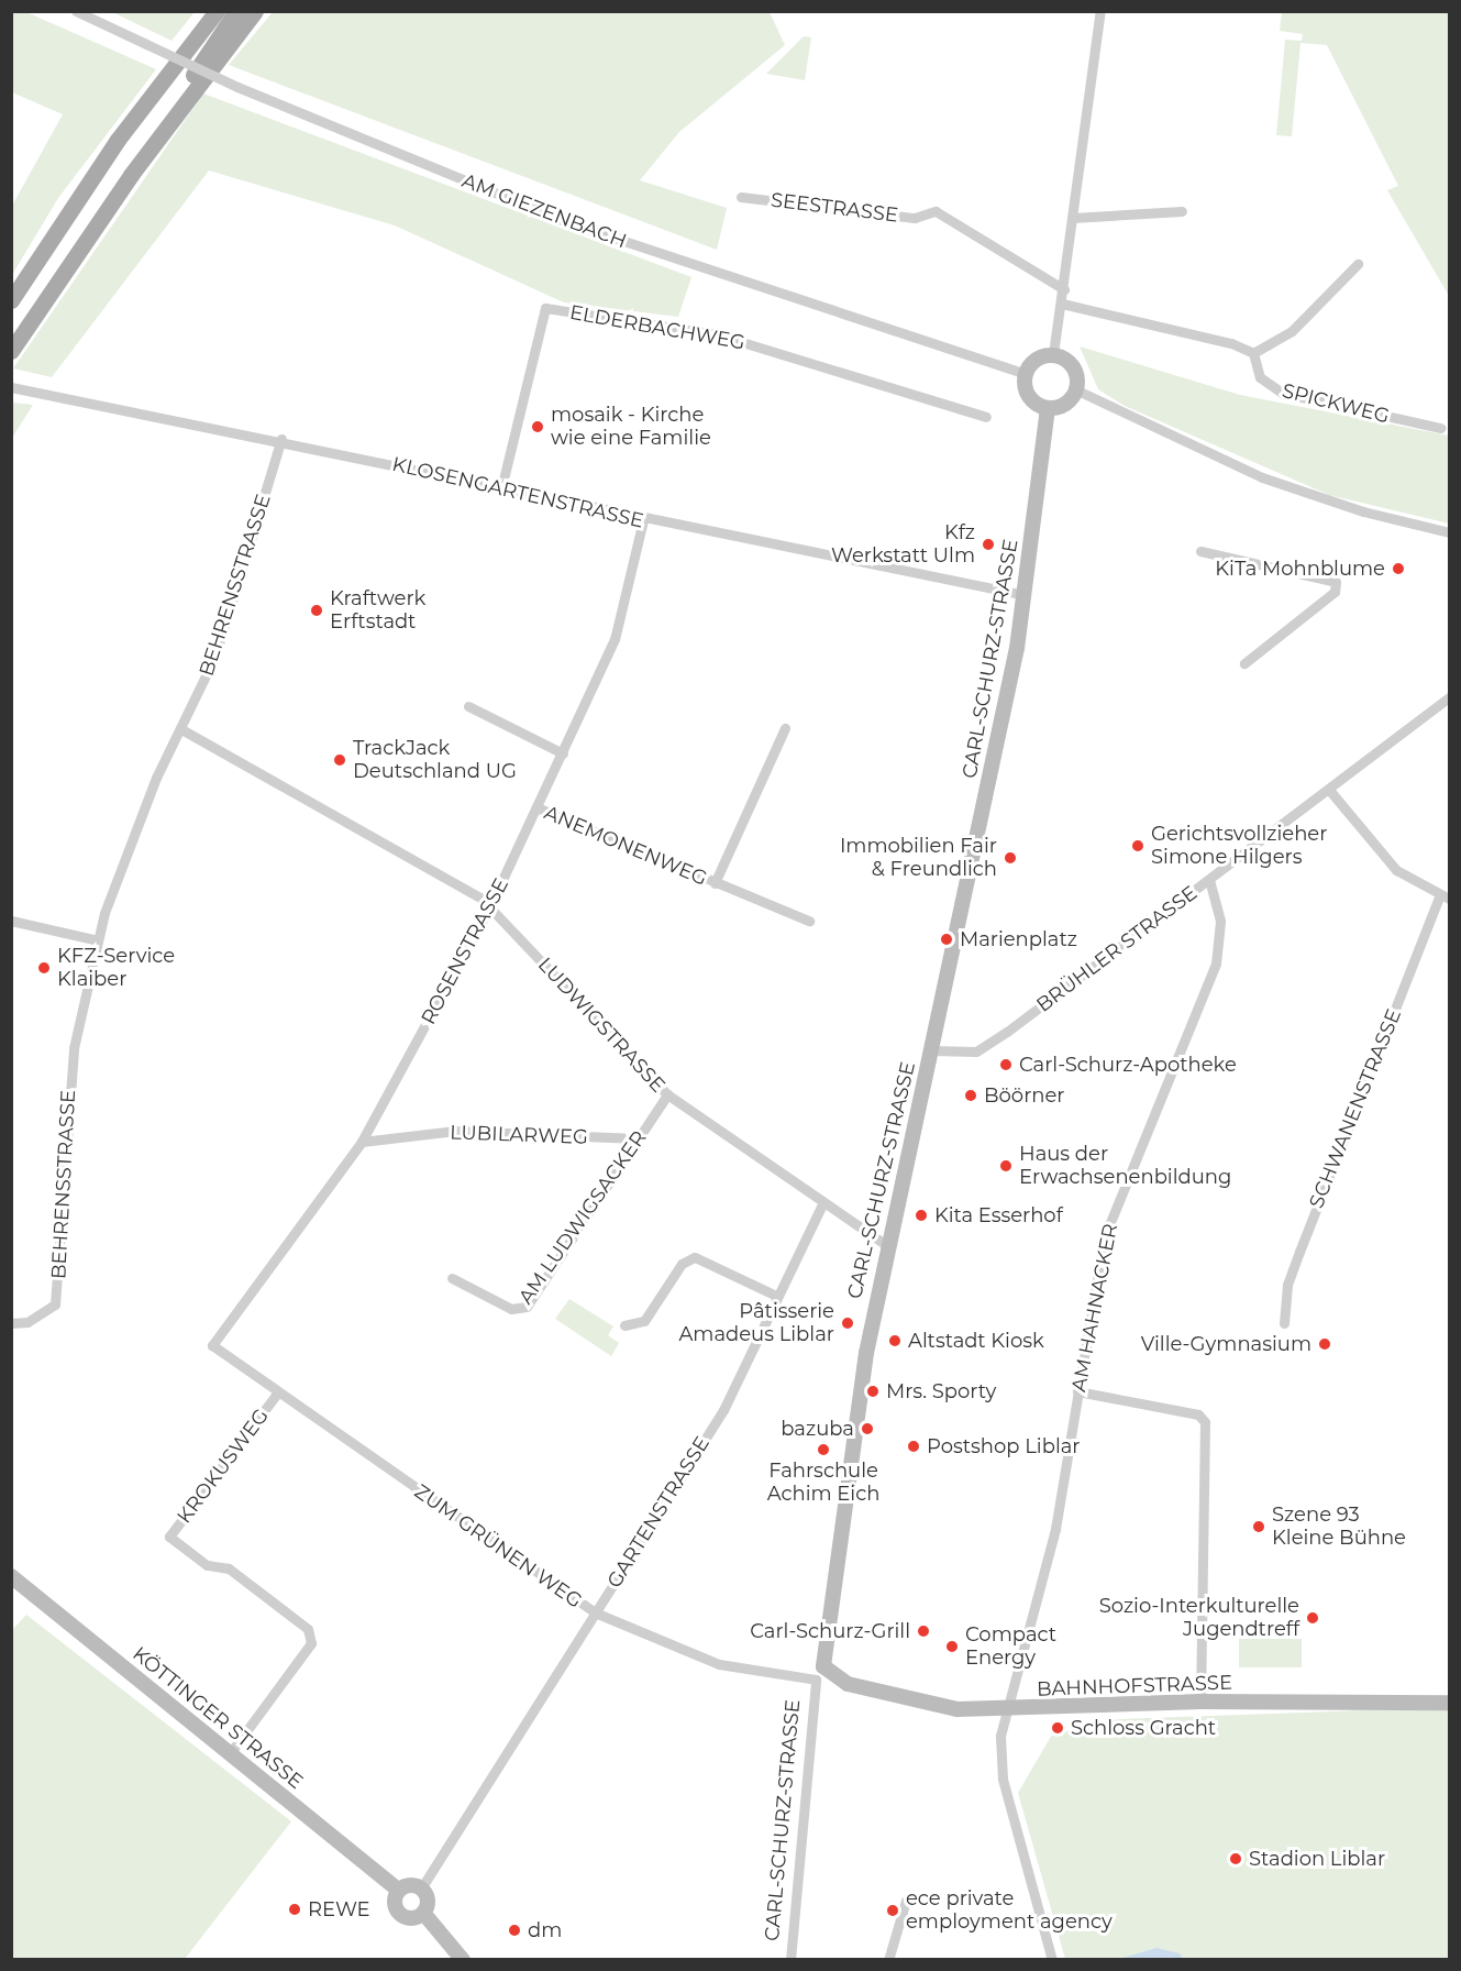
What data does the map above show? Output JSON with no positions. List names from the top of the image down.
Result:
{
  "streets": {
    "street": [
      "SEESTRASSE",
      "AM GIEZENBACH",
      "ELDERBACHWEG",
      "SPICKWEG",
      "KLOSENGARTENSTRASSE",
      "BEHRENSSTRASSE",
      "CARL-SCHURZ-STRASSE",
      "ANEMONENWEG",
      "BRÜHLER STRASSE",
      "ROSENSTRASSE",
      "LUDWIGSTRASSE",
      "SCHWANENSTRASSE",
      "LUBILARWEG",
      "AM LUDWIGSACKER",
      "AM HAHNACKER",
      "KROKUSWEG",
      "GARTENSTRASSE",
      "ZUM GRÜNEN WEG",
      "BAHNHOFSTRASSE",
      "KÖTTINGER STRASSE"
    ]
  },
  "crossings": [
    ["AM GIEZENBACH", "CARL-SCHURZ-STRASSE"],
    ["ELDERBACHWEG", "KLOSENGARTENSTRASSE"],
    ["KLOSENGARTENSTRASSE", "BEHRENSSTRASSE"],
    ["KLOSENGARTENSTRASSE", "CARL-SCHURZ-STRASSE"],
    ["KLOSENGARTENSTRASSE", "ROSENSTRASSE"],
    ["BEHRENSSTRASSE", "LUDWIGSTRASSE"],
    ["CARL-SCHURZ-STRASSE", "BRÜHLER STRASSE"],
    ["CARL-SCHURZ-STRASSE", "LUDWIGSTRASSE"],
    ["CARL-SCHURZ-STRASSE", "ZUM GRÜNEN WEG"],
    ["CARL-SCHURZ-STRASSE", "BAHNHOFSTRASSE"],
    ["ANEMONENWEG", "ROSENSTRASSE"],
    ["BRÜHLER STRASSE", "AM HAHNACKER"],
    ["ROSENSTRASSE", "LUDWIGSTRASSE"],
    ["ROSENSTRASSE", "LUBILARWEG"],
    ["ROSENSTRASSE", "ZUM GRÜNEN WEG"],
    ["LUDWIGSTRASSE", "AM LUDWIGSACKER"],
    ["LUDWIGSTRASSE", "GARTENSTRASSE"],
    ["LUBILARWEG", "AM LUDWIGSACKER"],
    ["AM HAHNACKER", "BAHNHOFSTRASSE"],
    ["KROKUSWEG", "ZUM GRÜNEN WEG"],
    ["KROKUSWEG", "KÖTTINGER STRASSE"],
    ["GARTENSTRASSE", "ZUM GRÜNEN WEG"],
    ["GARTENSTRASSE", "KÖTTINGER STRASSE"],
    ["ZUM GRÜNEN WEG", "BAHNHOFSTRASSE"]
  ],
  "places": [
    "mosaik - Kirche wie eine Familie",
    "Kfz Werkstatt Ulm",
    "KiTa Mohnblume",
    "Kraftwerk Erftstadt",
    "TrackJack Deutschland UG",
    "Gerichtsvollzieher Simone Hilgers",
    "Immobilien Fair & Freundlich",
    "Marienplatz",
    "KFZ-Service Klaiber",
    "Carl-Schurz-Apotheke",
    "Böörner",
    "Haus der Erwachsenenbildung",
    "Kita Esserhof",
    "Pâtisserie Amadeus Liblar",
    "Altstadt Kiosk",
    "Ville-Gymnasium",
    "Mrs. Sporty",
    "bazuba",
    "Postshop Liblar",
    "Fahrschule Achim Eich",
    "Szene 93 Kleine Bühne",
    "Sozio-Interkulturelle Jugendtreff",
    "Carl-Schurz-Grill",
    "Compact Energy",
    "Schloss Gracht",
    "Stadion Liblar",
    "REWE",
    "ece private employment agency",
    "dm"
  ]
}
